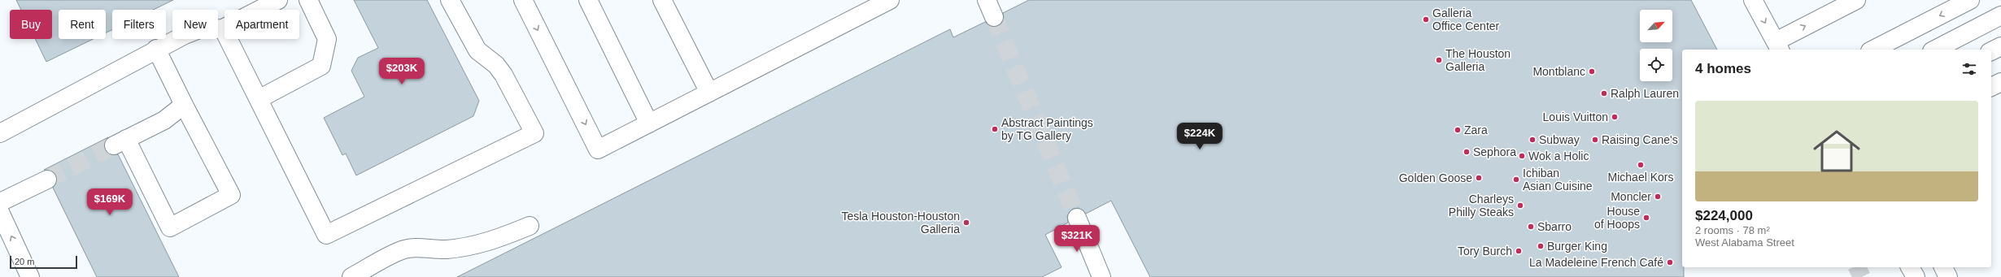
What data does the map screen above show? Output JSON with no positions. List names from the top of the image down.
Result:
{
  "places": [
    "Galleria Office Center",
    "The Houston Galleria",
    "Montblanc",
    "Ralph Lauren",
    "Louis Vuitton",
    "Abstract Paintings by TG Gallery",
    "Zara",
    "Subway",
    "Raising Cane's",
    "Sephora",
    "Wok a Holic",
    "Michael Kors",
    "Golden Goose",
    "Ichiban Asian Cuisine",
    "Moncler",
    "Charleys Philly Steaks",
    "House of Hoops",
    "Tesla Houston-Houston Galleria",
    "Sbarro",
    "Burger King",
    "Tory Burch",
    "La Madeleine French Café"
  ],
  "scale_bar": "20 m",
  "north": "top right",
  "page": {
    "chip": [
      "Buy",
      "Rent",
      "Filters",
      "New",
      "Apartment"
    ],
    "heading": "4 homes",
    "price": [
      "$203K",
      "$224K",
      "$169K",
      "$321K"
    ],
    "list": [
      {
        "name": "$224,000",
        "note": "2 rooms · 78 m² · West Alabama Street"
      }
    ],
    "scale": "20 m"
  }
}
